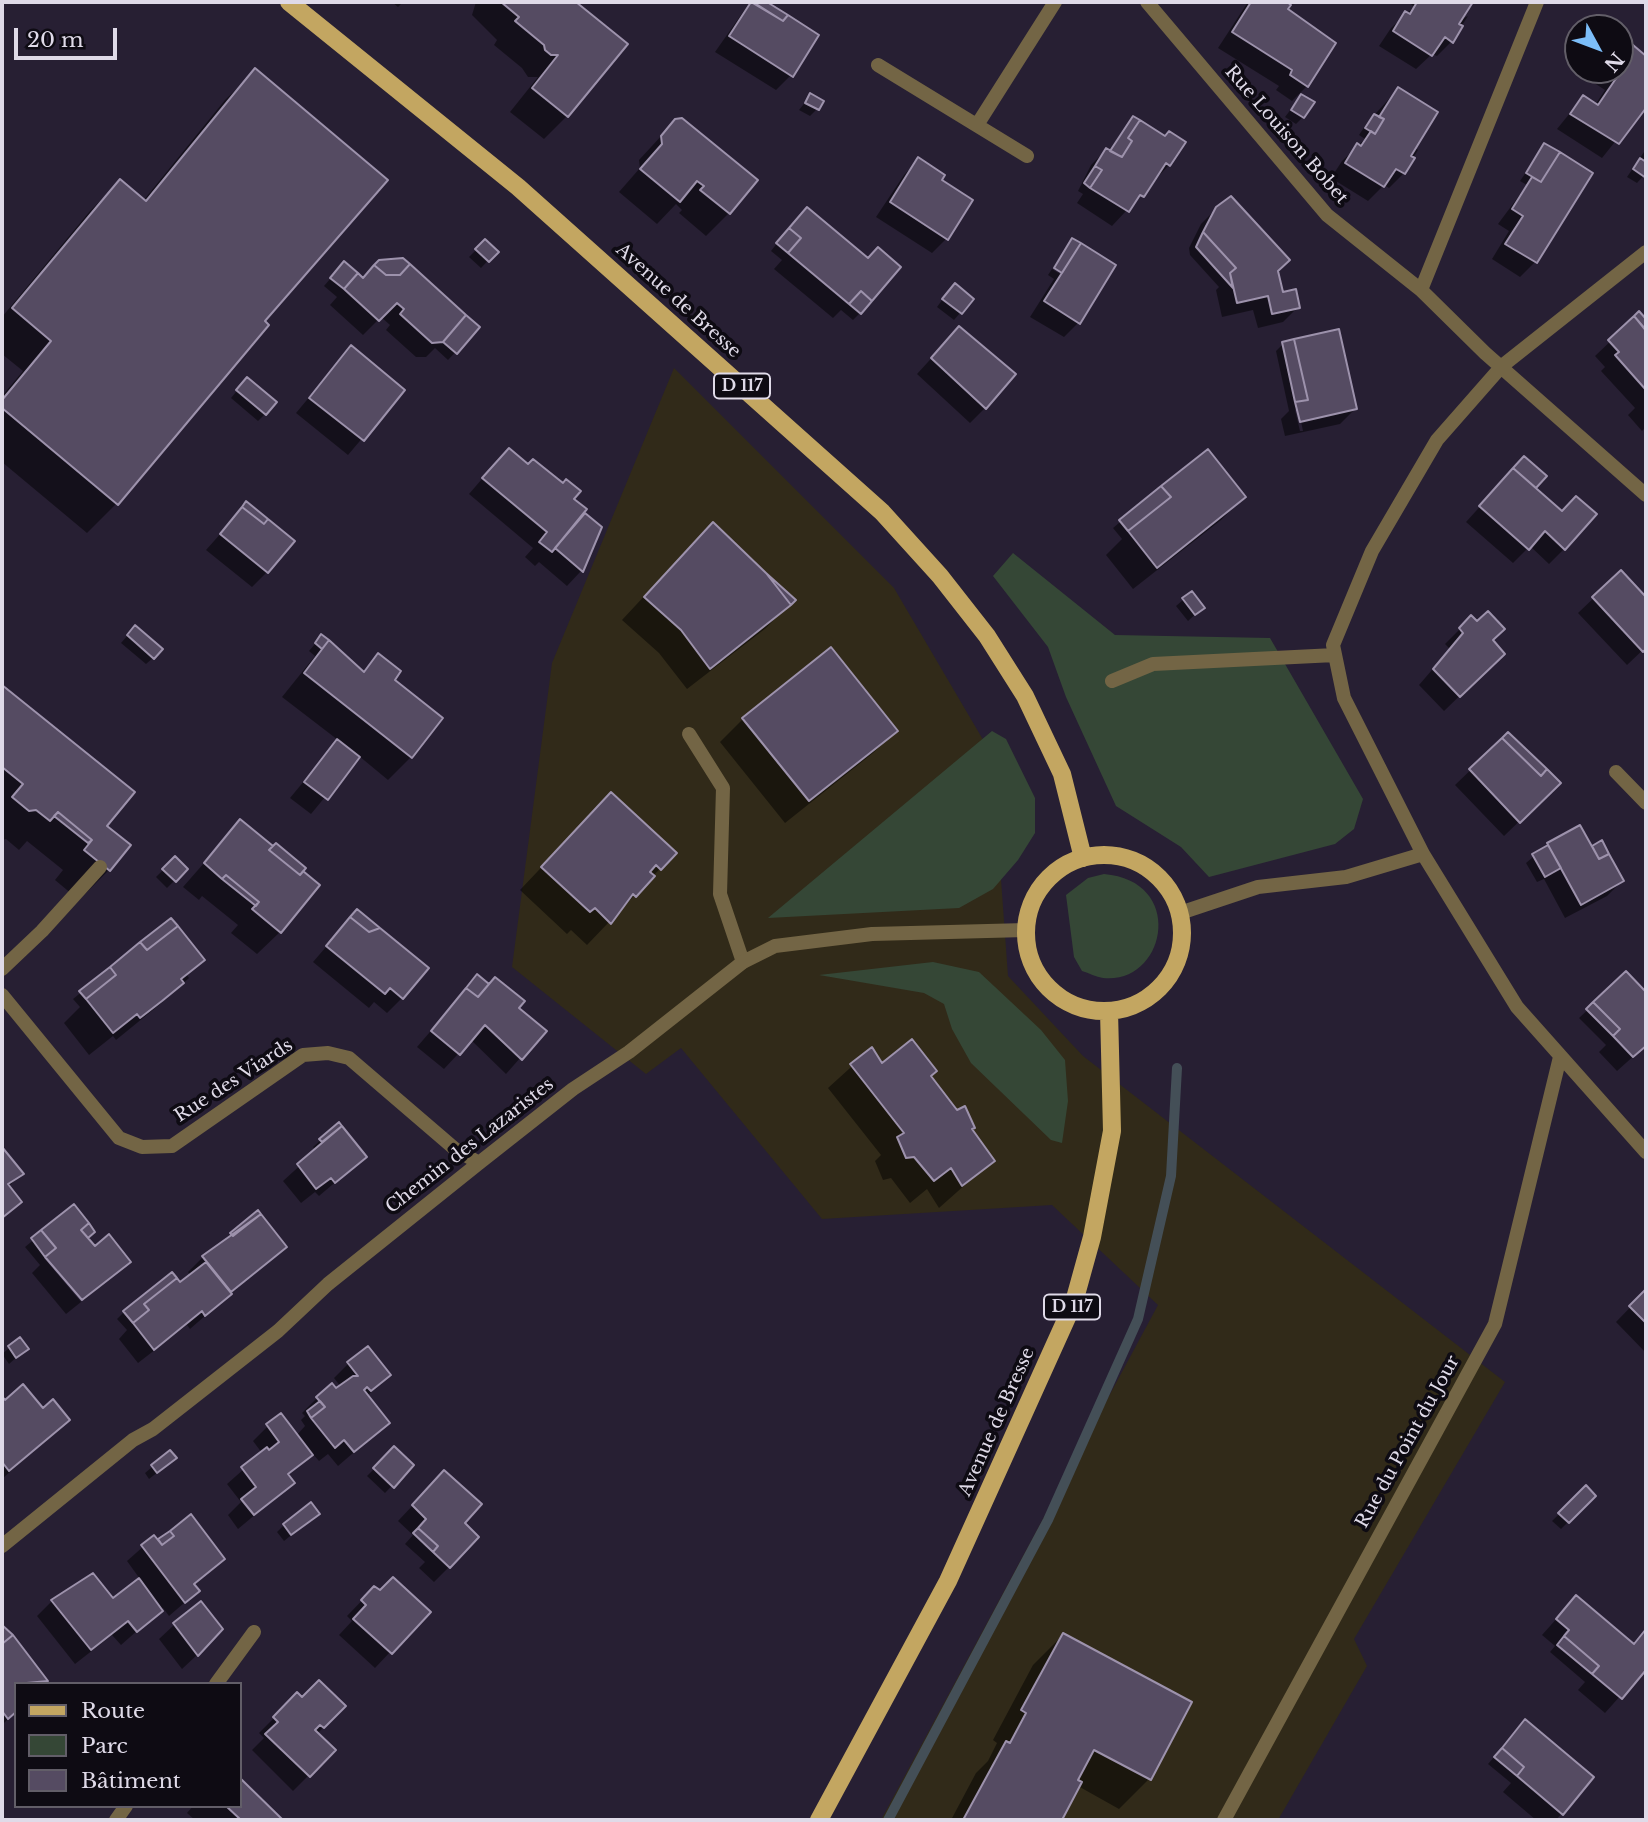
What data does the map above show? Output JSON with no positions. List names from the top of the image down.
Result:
{
  "streets": {
    "main road": ["Avenue de Bresse", "D 117"],
    "street": [
      "Rue Louison Bobet",
      "Rue des Viards",
      "Chemin des Lazaristes",
      "Rue du Point du Jour"
    ]
  },
  "crossings": [
    ["Avenue de Bresse", "Chemin des Lazaristes"],
    ["Rue des Viards", "Chemin des Lazaristes"]
  ],
  "legend": ["Route", "Parc", "Bâtiment"],
  "scale_bar": "20 m",
  "north": "bottom right"
}
